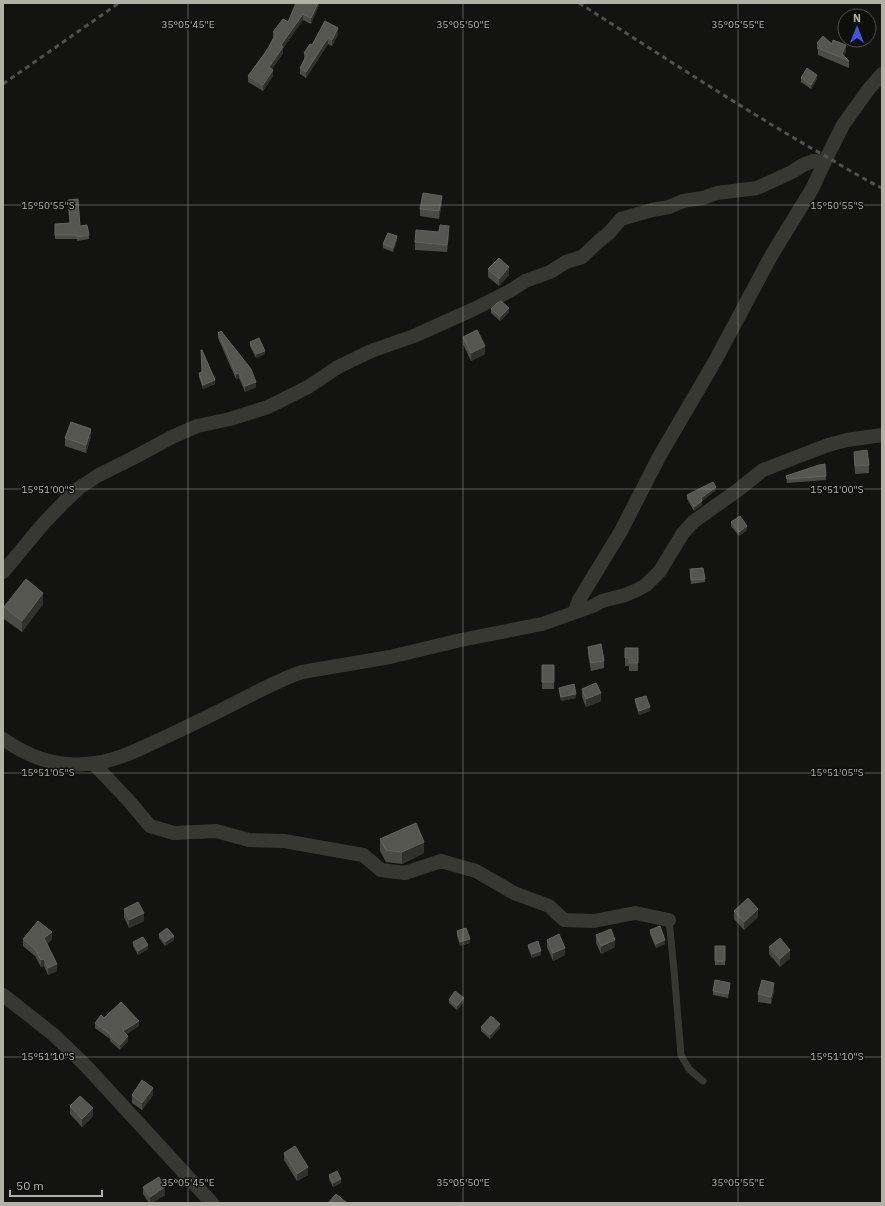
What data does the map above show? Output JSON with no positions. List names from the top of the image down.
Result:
{
  "scale_bar": "50 m",
  "north": "top",
  "coordinates": [
    "35°05'45\"E",
    "35°05'50\"E",
    "35°05'55\"E",
    "15°50'55\"S",
    "15°51'00\"S",
    "15°51'05\"S",
    "15°51'10\"S"
  ]
}
